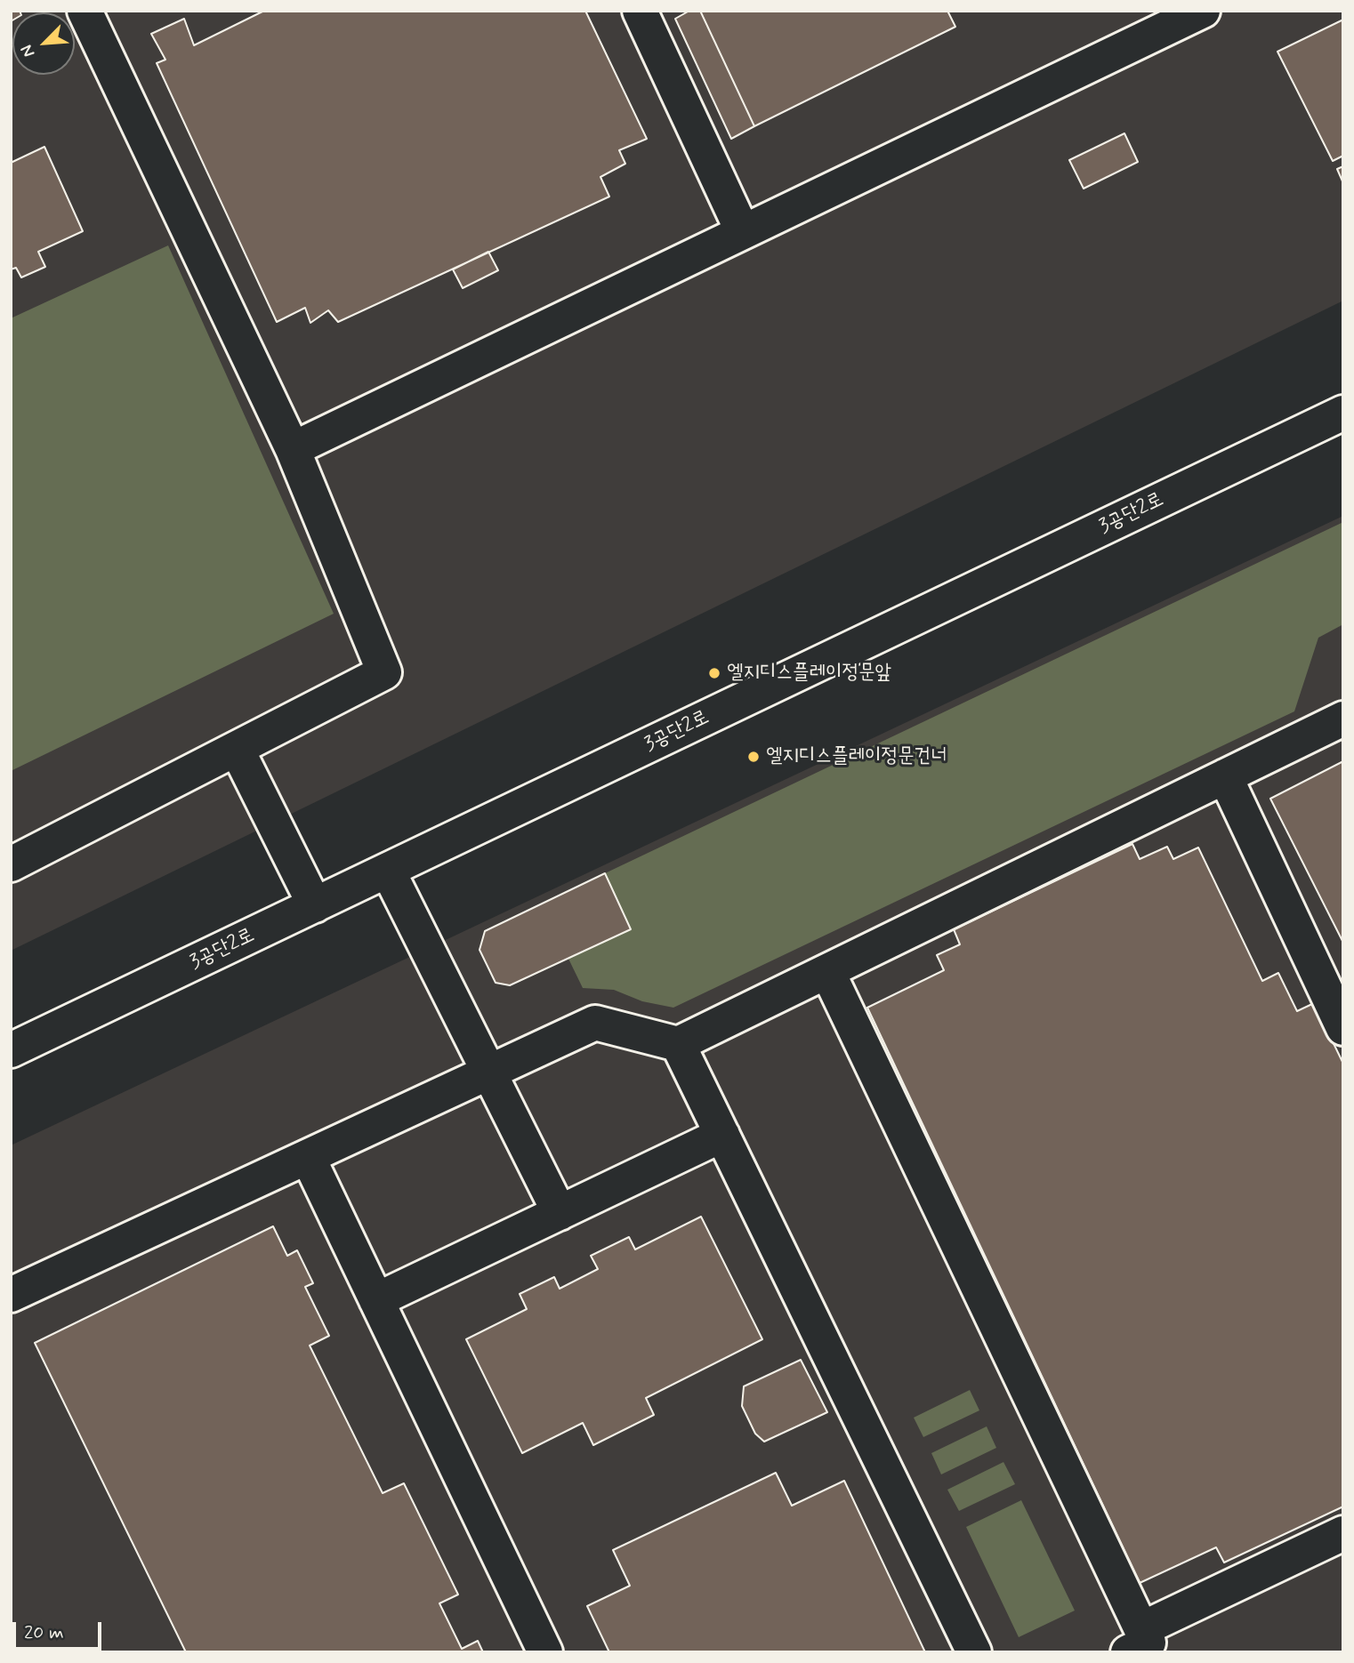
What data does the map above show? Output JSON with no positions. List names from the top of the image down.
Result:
{
  "streets": {
    "street": ["3공단2로"]
  },
  "places": ["엘지디스플레이정문앞", "엘지디스플레이정문건너"],
  "scale_bar": "20 m",
  "north": "bottom left"
}
